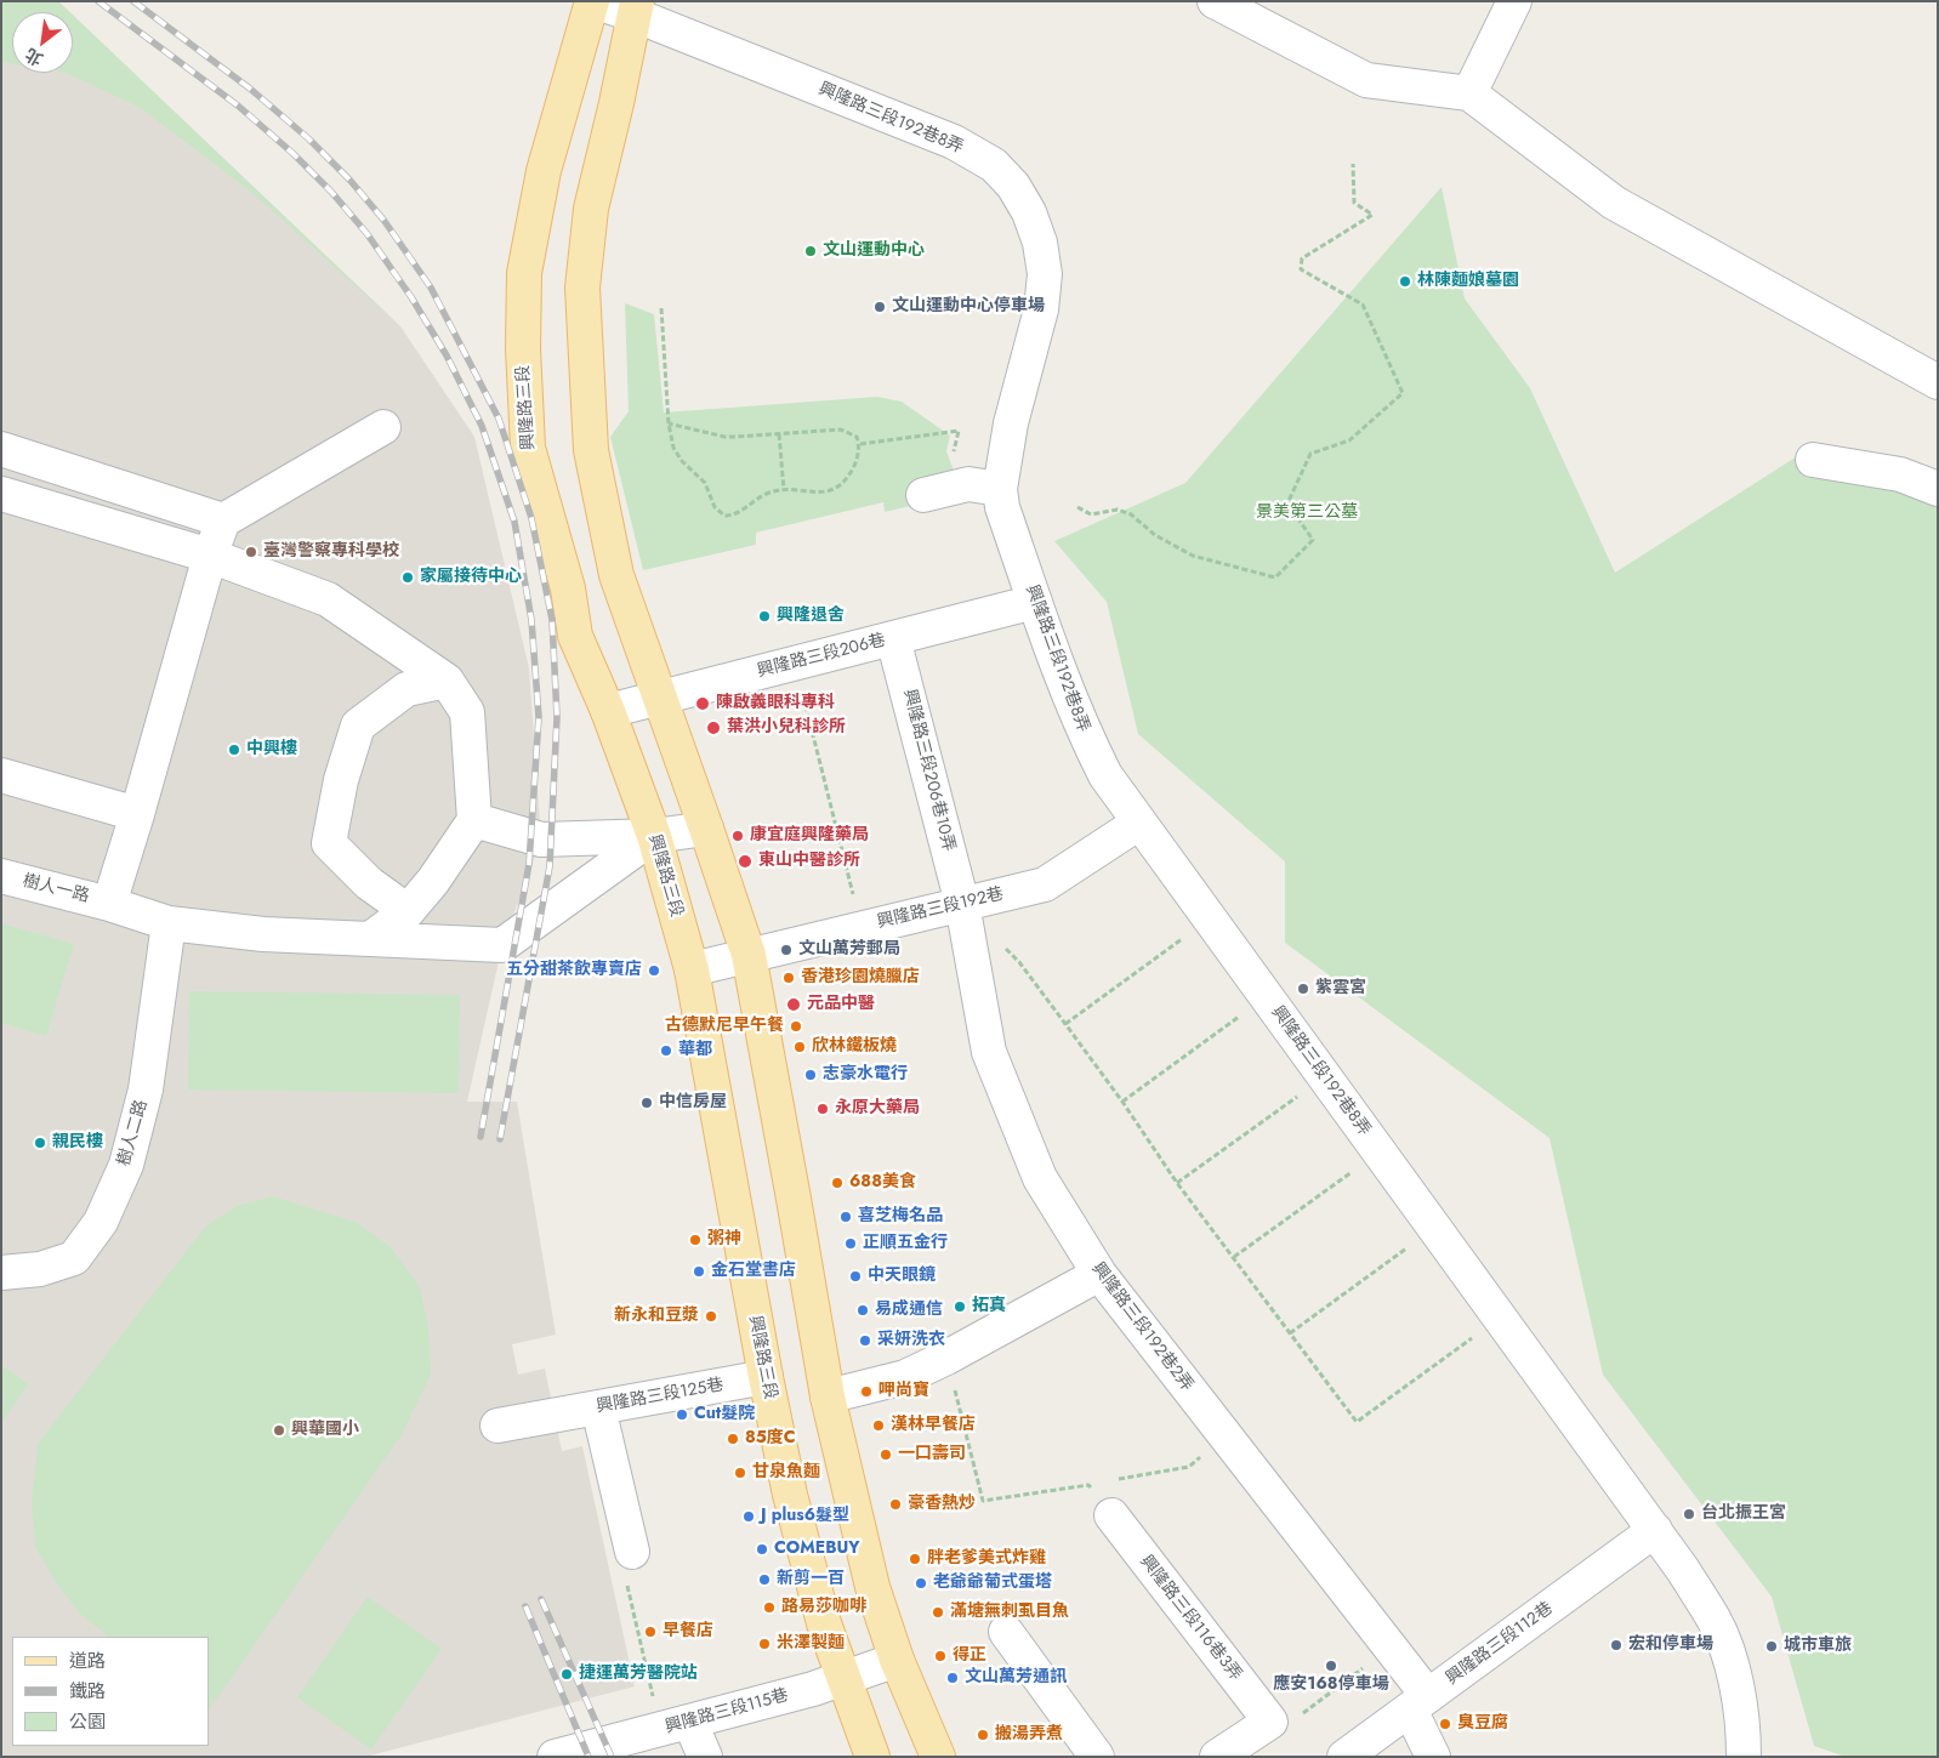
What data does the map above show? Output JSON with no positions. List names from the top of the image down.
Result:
{
  "streets": {
    "main road": ["興隆路三段"],
    "street": [
      "興隆路三段192巷8弄",
      "興隆路三段206巷",
      "興隆路三段206巷10弄",
      "樹人一路",
      "興隆路三段192巷",
      "樹人二路",
      "興隆路三段192巷2弄",
      "興隆路三段125巷",
      "興隆路三段116巷3弄",
      "興隆路三段112巷",
      "興隆路三段115巷"
    ]
  },
  "crossings": [
    ["興隆路三段192巷8弄", "興隆路三段"],
    ["興隆路三段192巷8弄", "興隆路三段206巷"],
    ["興隆路三段192巷8弄", "興隆路三段192巷"],
    ["興隆路三段192巷8弄", "興隆路三段112巷"],
    ["興隆路三段", "興隆路三段206巷"],
    ["興隆路三段", "樹人一路"],
    ["興隆路三段", "興隆路三段192巷"],
    ["興隆路三段", "興隆路三段125巷"],
    ["興隆路三段", "興隆路三段115巷"],
    ["興隆路三段206巷", "興隆路三段206巷10弄"],
    ["興隆路三段206巷10弄", "興隆路三段192巷"],
    ["興隆路三段206巷10弄", "興隆路三段192巷2弄"],
    ["樹人一路", "樹人二路"],
    ["興隆路三段192巷", "興隆路三段192巷2弄"],
    ["興隆路三段192巷2弄", "興隆路三段112巷"]
  ],
  "parks": ["景美第三公墓"],
  "places": [
    "文山運動中心",
    "林陳麵娘墓園",
    "文山運動中心停車場",
    "臺灣警察專科學校",
    "家屬接待中心",
    "興隆退舍",
    "陳啟義眼科專科",
    "葉洪小兒科診所",
    "中興樓",
    "康宜庭興隆藥局",
    "東山中醫診所",
    "文山萬芳郵局",
    "五分甜茶飲專賣店",
    "香港珍園燒臘店",
    "紫雲宮",
    "元品中醫",
    "古德默尼早午餐",
    "欣林鐵板燒",
    "華都",
    "志豪水電行",
    "中信房屋",
    "永原大藥局",
    "親民樓",
    "688美食",
    "喜芝梅名品",
    "粥神",
    "正順五金行",
    "金石堂書店",
    "中天眼鏡",
    "拓真",
    "易成通信",
    "新永和豆漿",
    "采妍洗衣",
    "呷尚寶",
    "Cut髮院",
    "漢林早餐店",
    "興華國小",
    "85度C",
    "一口壽司",
    "甘泉魚麵",
    "豪香熱炒",
    "台北振王宮",
    "J plus6髮型",
    "COMEBUY",
    "胖老爹美式炸雞",
    "新剪一百",
    "老爺爺葡式蛋塔",
    "路易莎咖啡",
    "滿塘無刺虱目魚",
    "早餐店",
    "米澤製麵",
    "宏和停車場",
    "城市車旅",
    "得正",
    "應安168停車場",
    "捷運萬芳醫院站",
    "文山萬芳通訊",
    "臭豆腐",
    "搬湯弄煮"
  ],
  "legend": ["道路", "鐵路", "公園"],
  "north": "bottom left"
}
